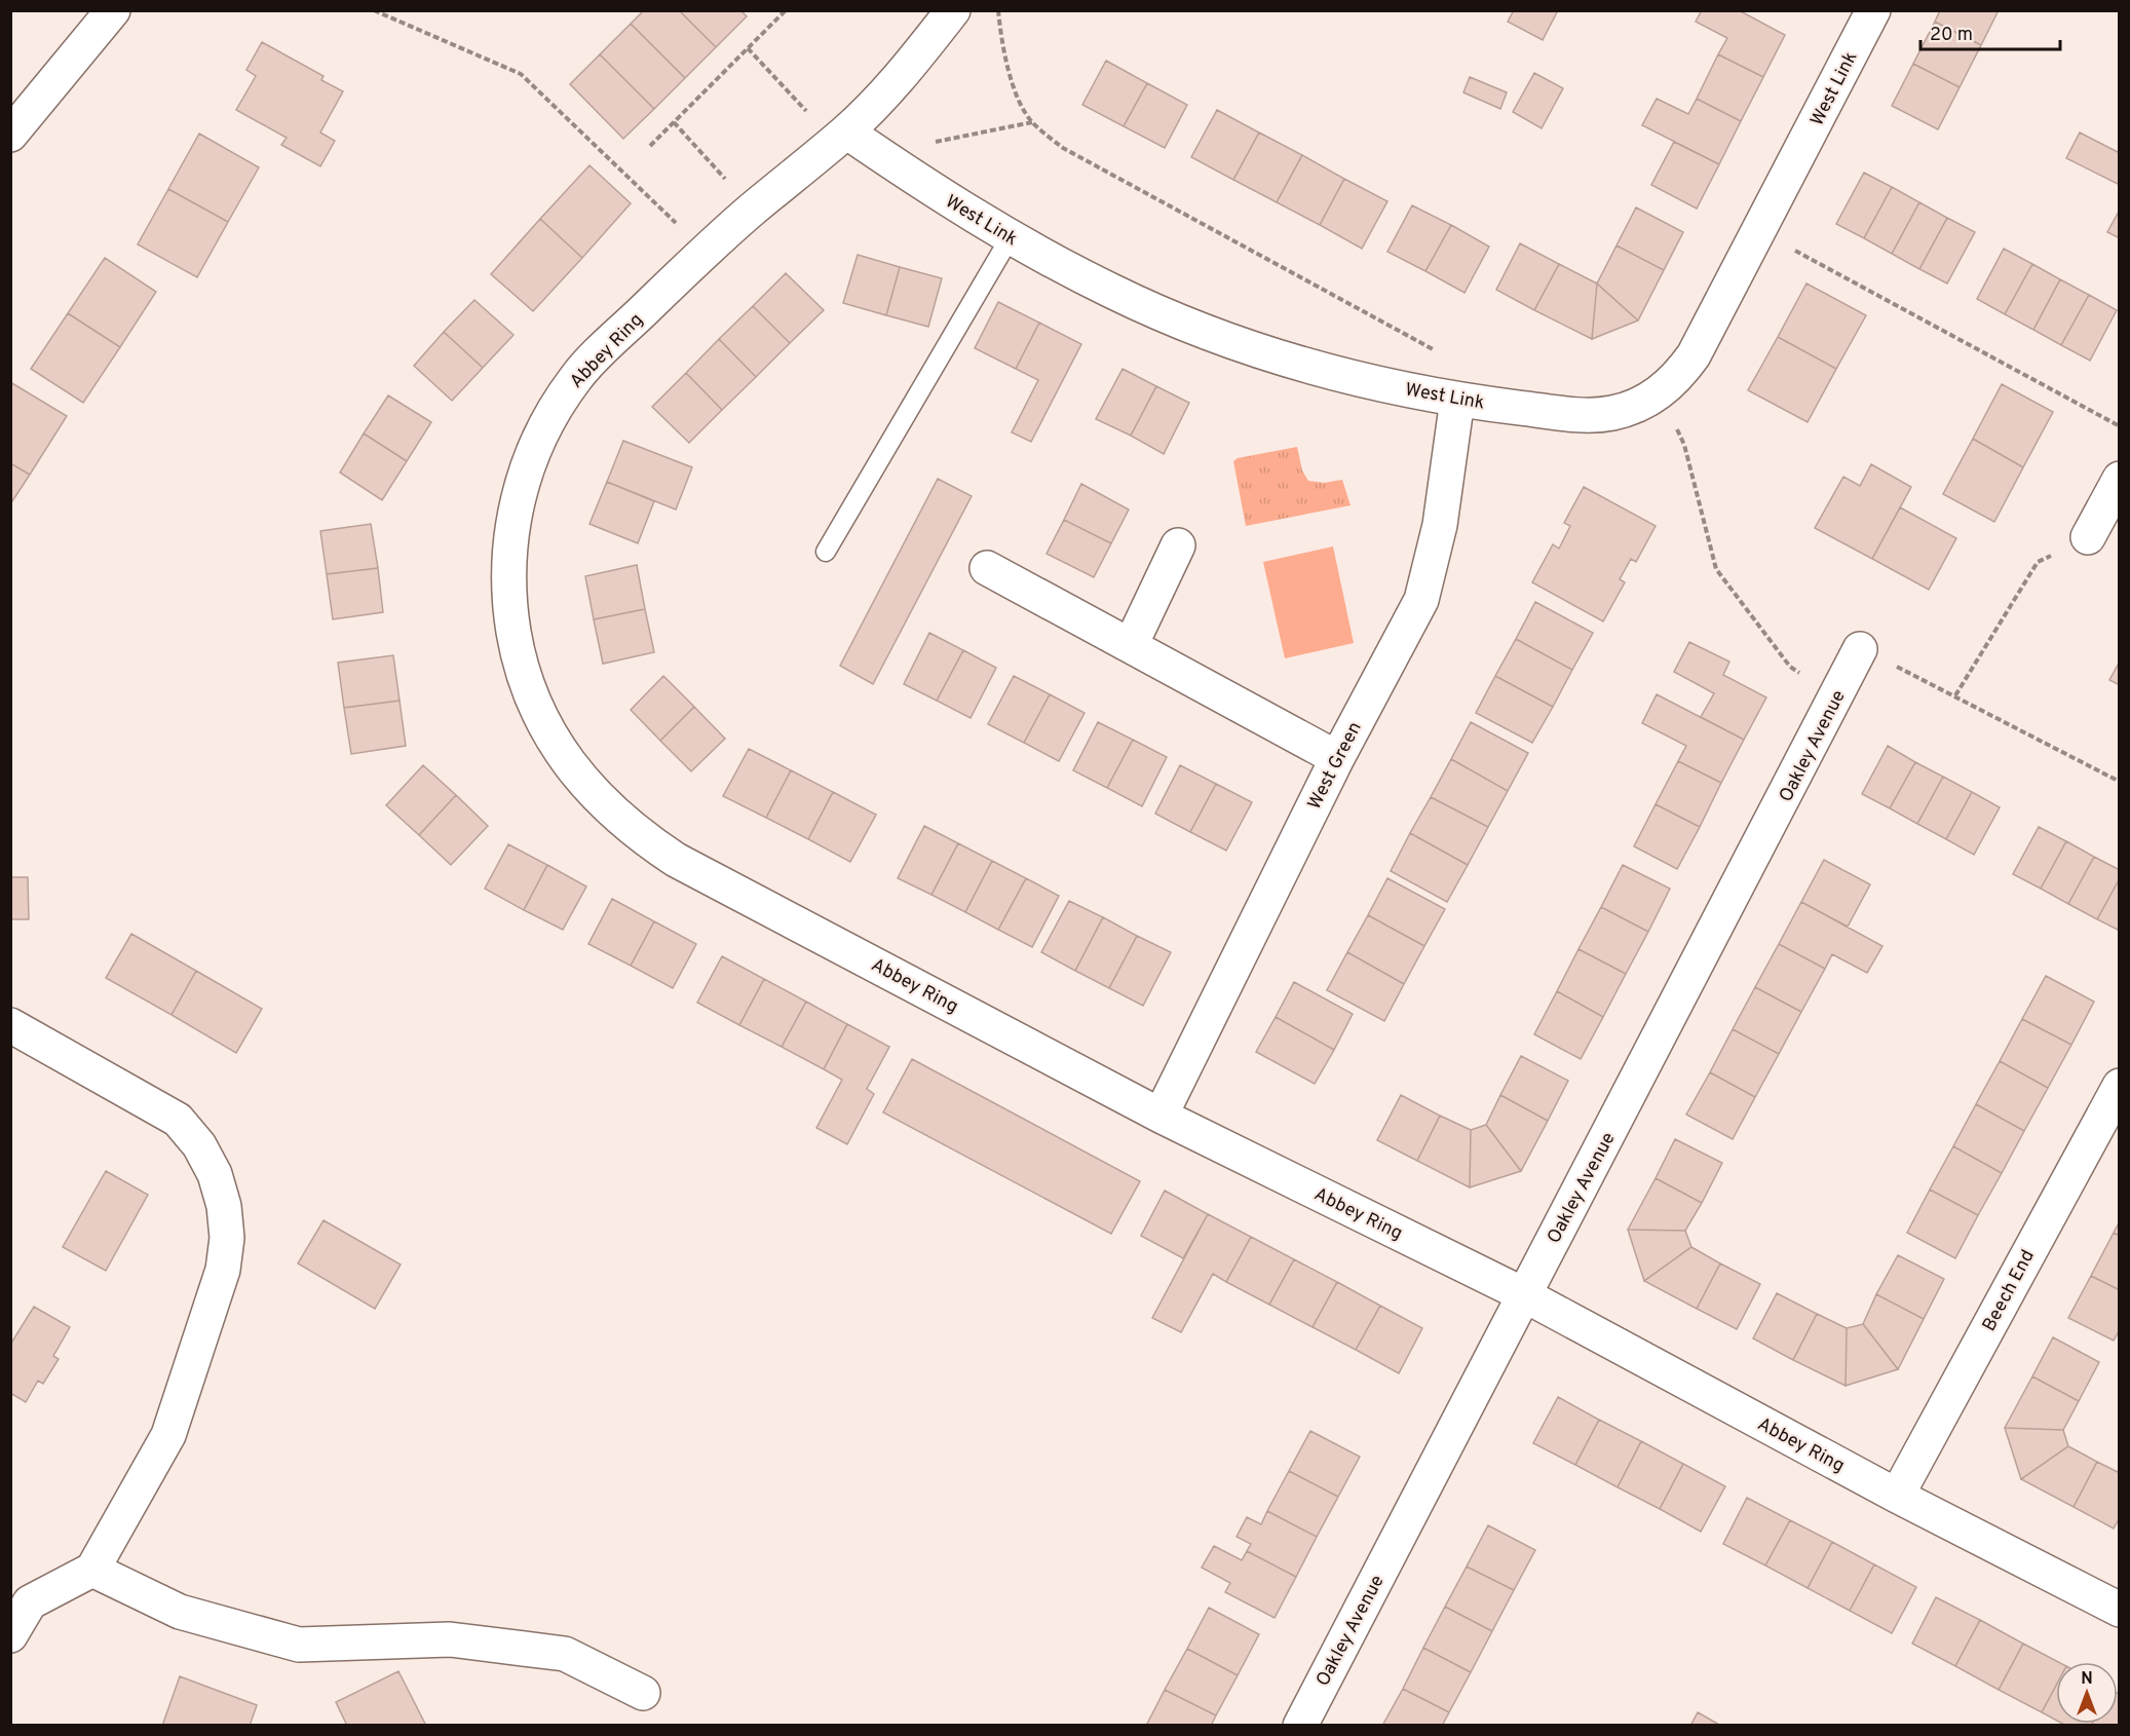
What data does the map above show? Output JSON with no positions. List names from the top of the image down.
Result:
{
  "streets": {
    "street": [
      "West Link",
      "Abbey Ring",
      "Oakley Avenue",
      "West Green",
      "Beech End"
    ]
  },
  "crossings": [
    ["West Link", "Abbey Ring"],
    ["West Link", "West Green"],
    ["Abbey Ring", "Oakley Avenue"],
    ["Abbey Ring", "West Green"],
    ["Abbey Ring", "Beech End"]
  ],
  "scale_bar": "20 m",
  "north": "top"
}
